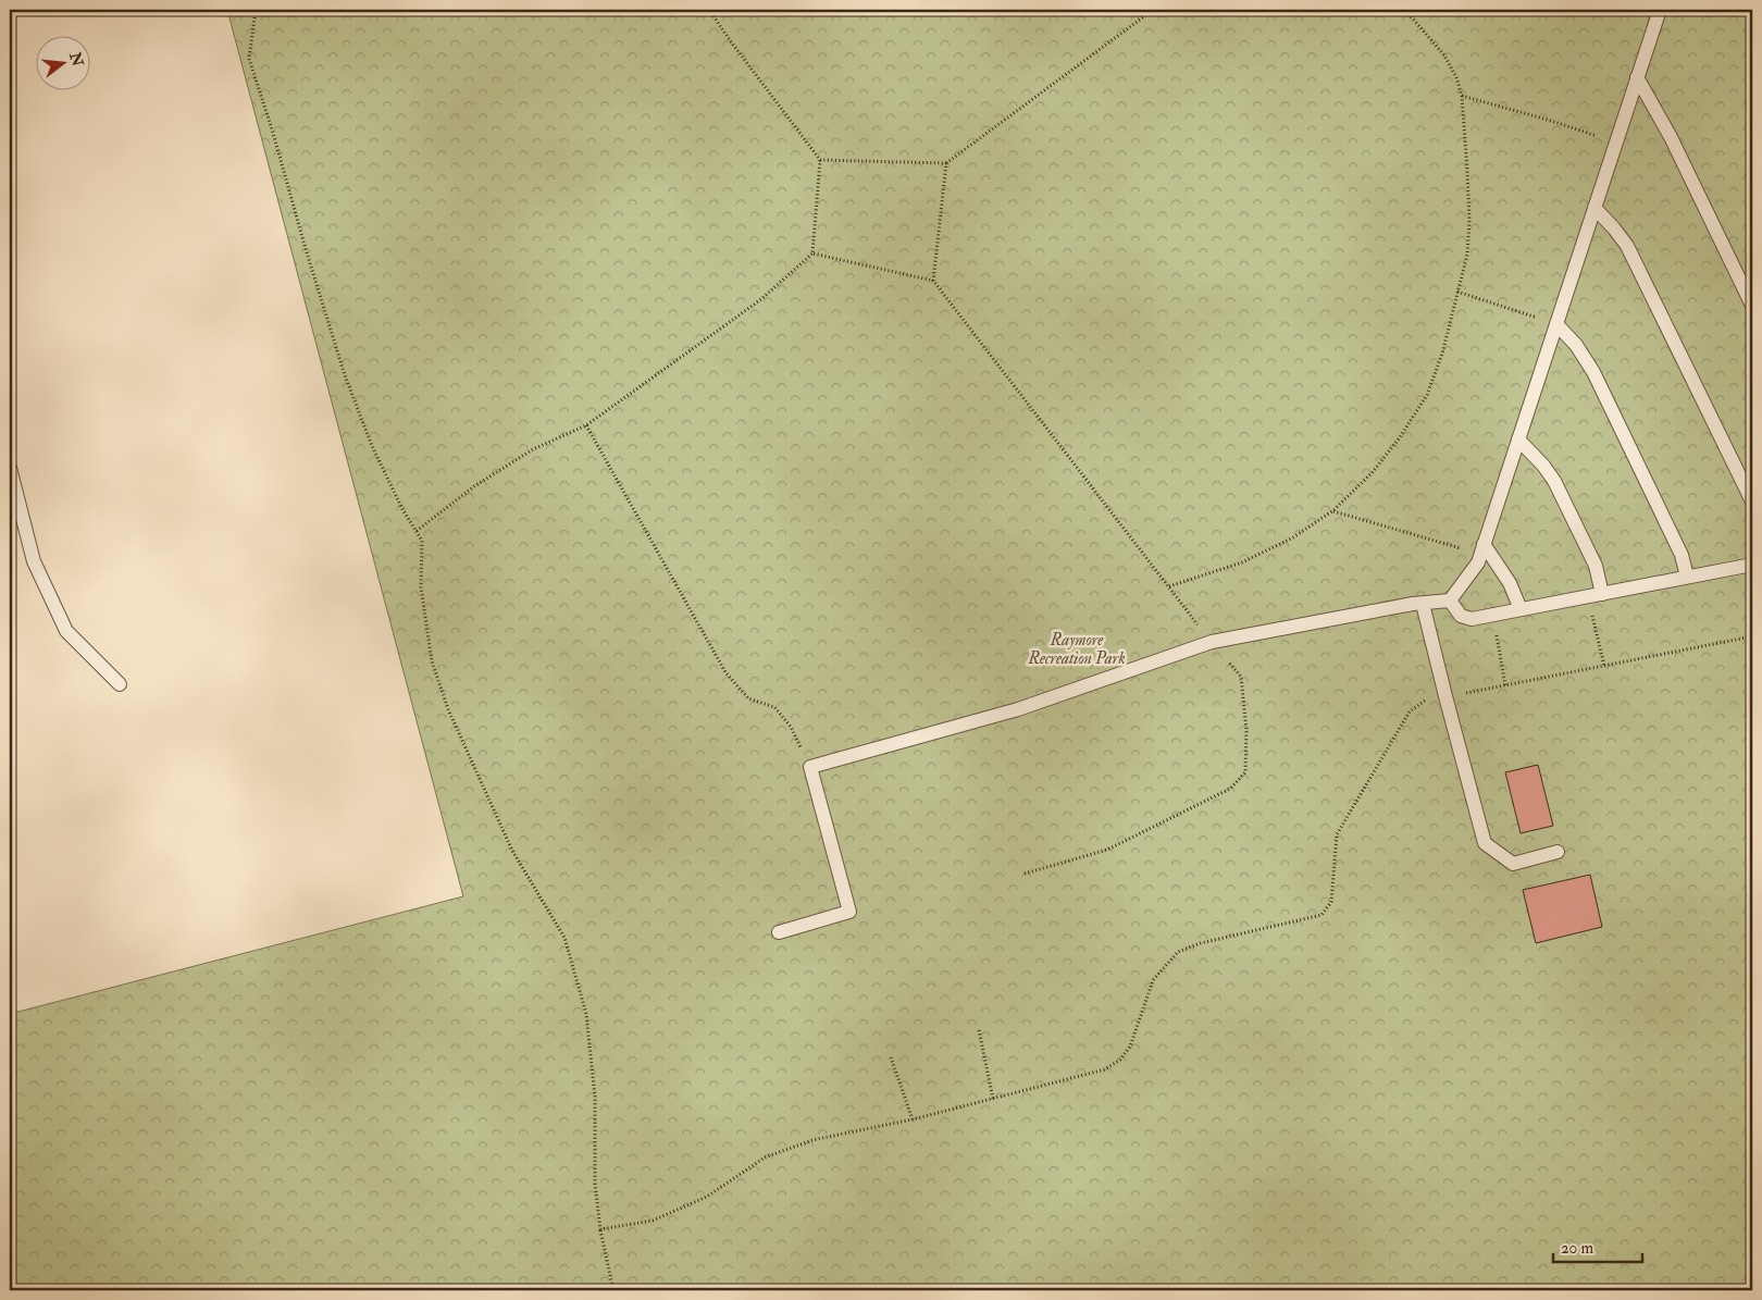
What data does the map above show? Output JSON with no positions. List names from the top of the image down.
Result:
{
  "parks": ["Raymore Recreation Park"],
  "scale_bar": "20 m",
  "north": "right"
}
